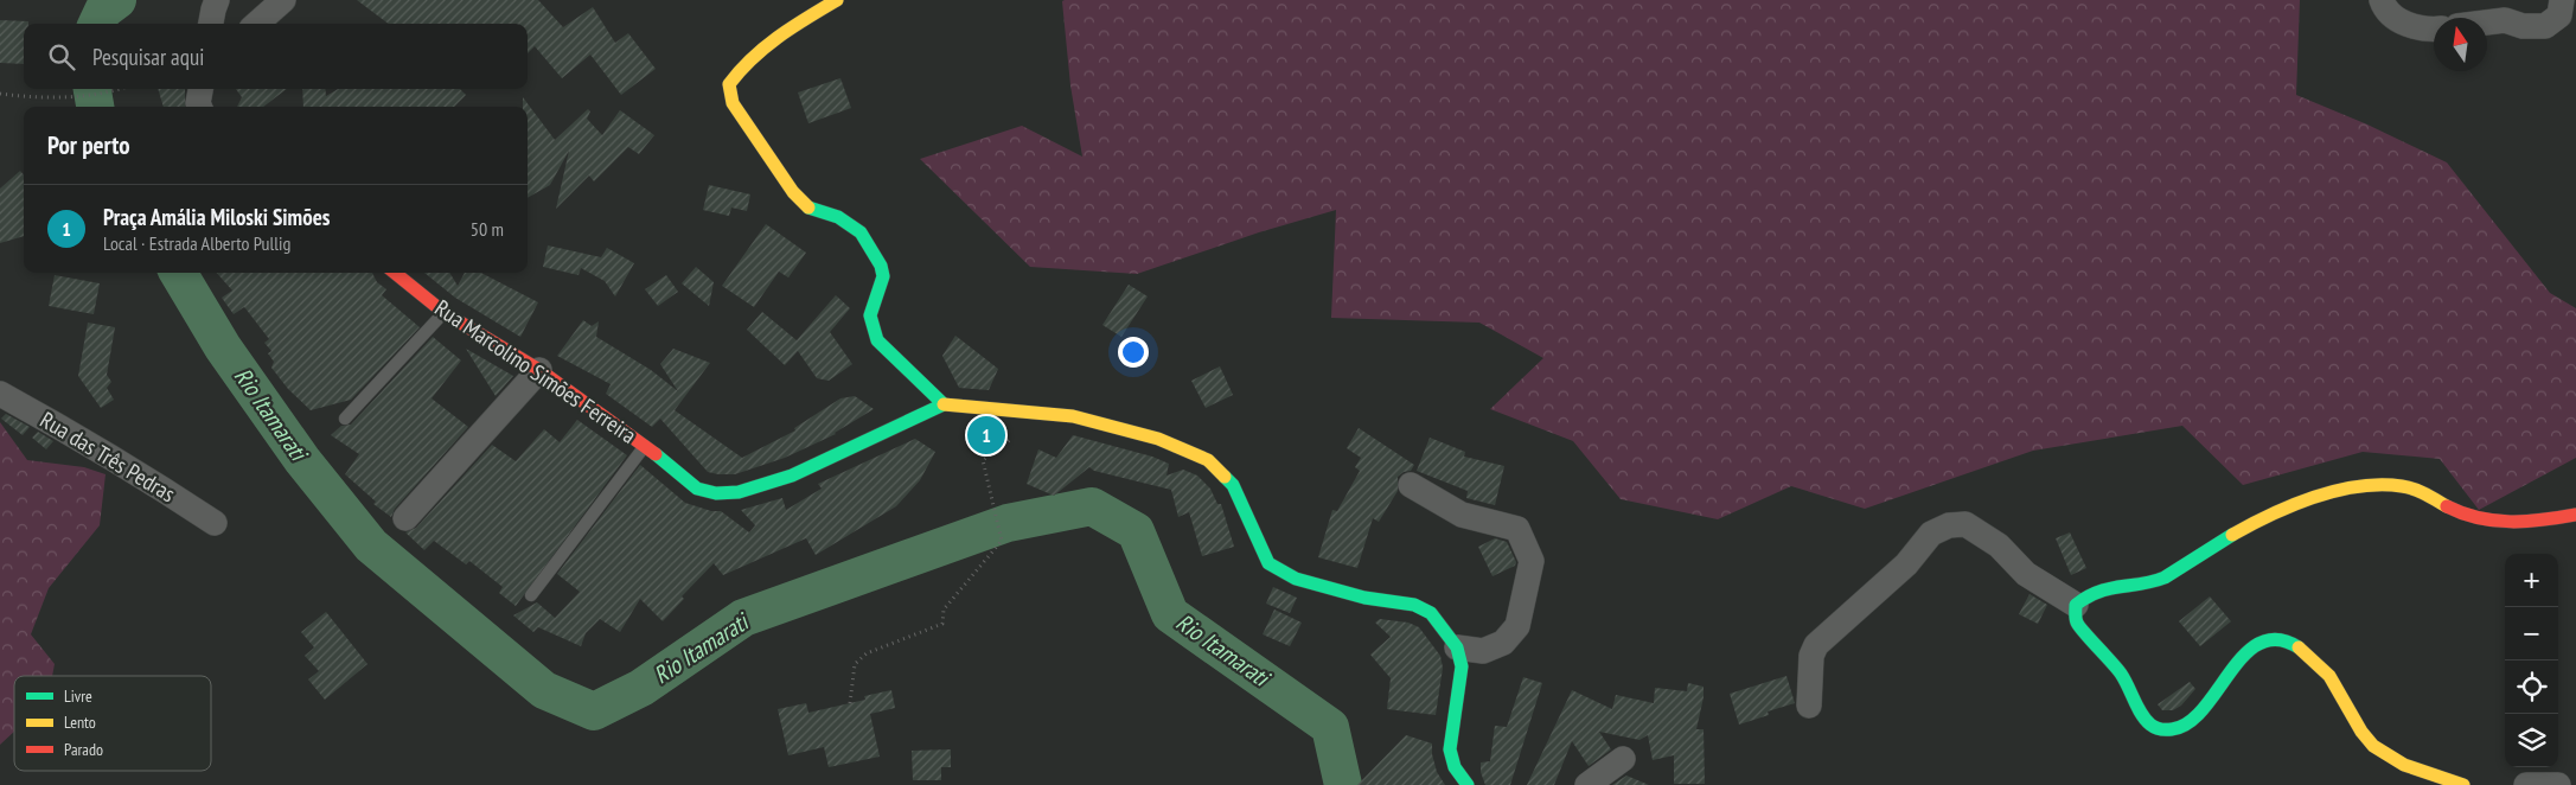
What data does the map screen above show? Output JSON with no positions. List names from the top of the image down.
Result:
{
  "streets": {
    "street": ["Rua Marcolino Simões Ferreira", "Rua das Três Pedras"]
  },
  "water": ["Rio Itamarati"],
  "legend": ["Livre", "Lento", "Parado"],
  "north": "top",
  "page": {
    "search": "Pesquisar aqui",
    "heading": "Por perto",
    "list": [
      {
        "mark": "1",
        "name": "Praça Amália Miloski Simões",
        "note": "Local · Estrada Alberto Pullig",
        "value": "50 m"
      }
    ],
    "pins": "1",
    "map_buttons": ["+", "−"]
  }
}
